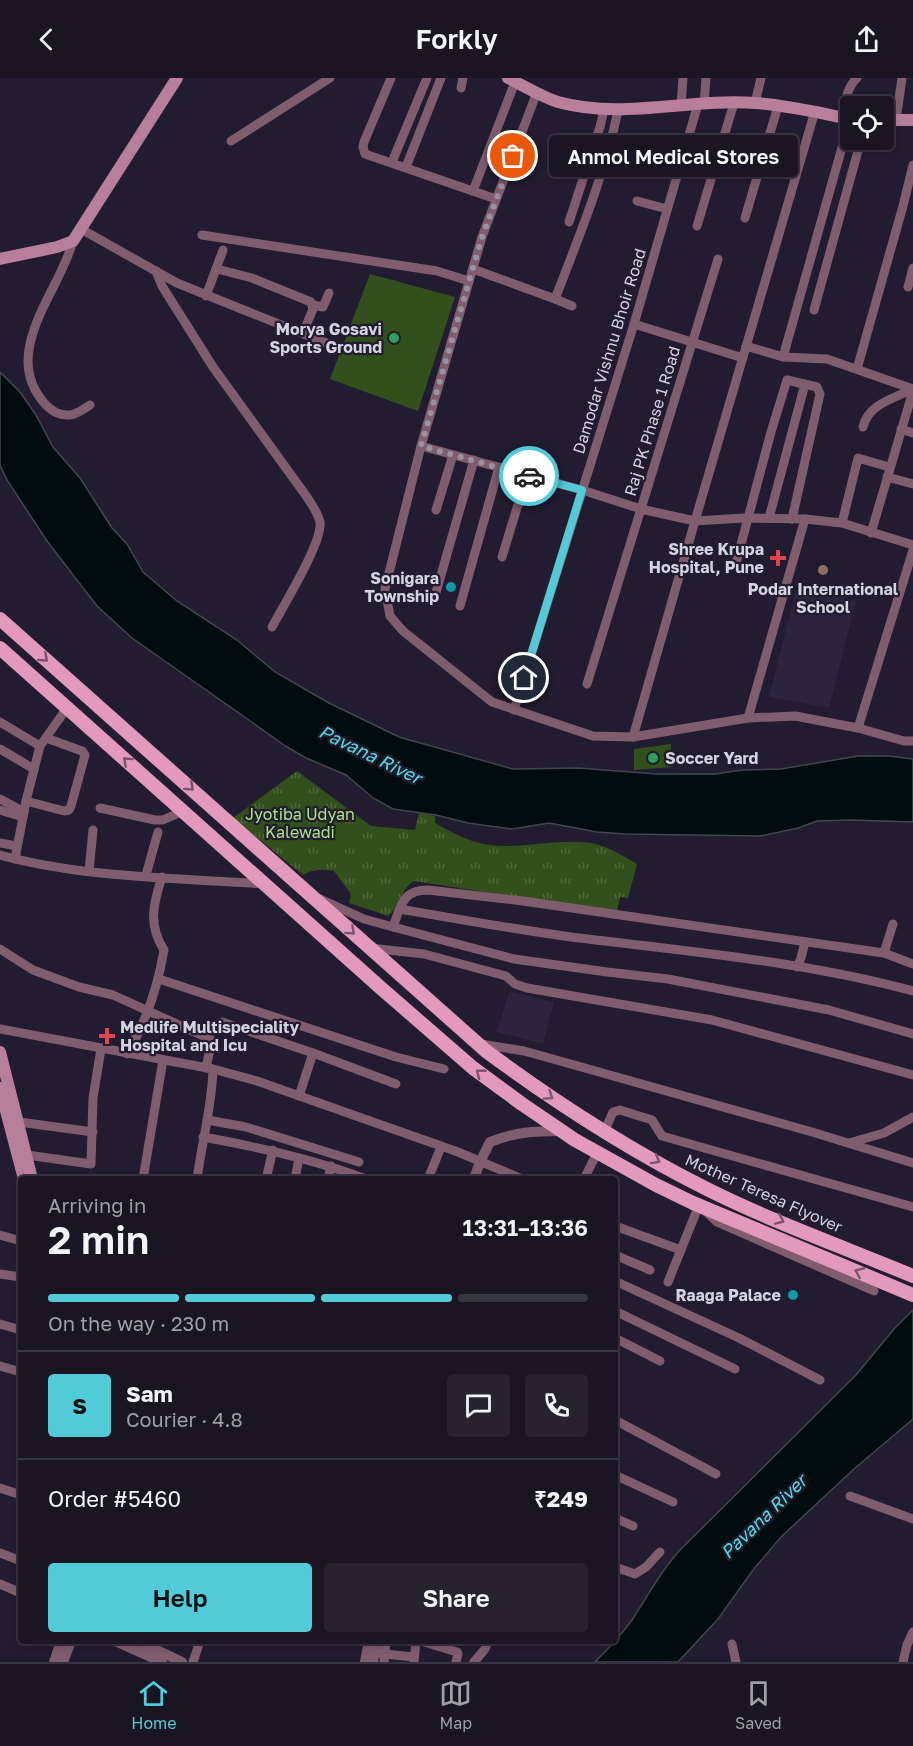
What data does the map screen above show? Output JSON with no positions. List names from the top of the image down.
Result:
{
  "streets": {
    "main road": ["Mother Teresa Flyover"],
    "street": ["Damodar Vishnu Bhoir Road", "Raj PK Phase 1 Road"]
  },
  "water": ["Pavana River"],
  "parks": ["Jyotiba Udyan Kalewadi"],
  "places": {
    "other": [
      "Anmol Medical Stores",
      "Morya Gosavi Sports Ground",
      "Podar International School",
      "Sonigara Township",
      "Soccer Yard",
      "Raaga Palace"
    ],
    "health": ["Shree Krupa Hospital, Pune", "Medlife Multispeciality Hospital and Icu"]
  },
  "page": {
    "header": "Forkly",
    "bubble": "Anmol Medical Stores",
    "heading": ["2 min", "Arriving in", "13:31–13:36"],
    "panel": [
      "Sam",
      "Courier · 4.8",
      "Order #5460",
      "₹249"
    ],
    "bar": "On the way · 230 m",
    "round": "S",
    "buttons": ["Help", "Share"],
    "tabs": ["Home", "Map", "Saved"]
  }
}
